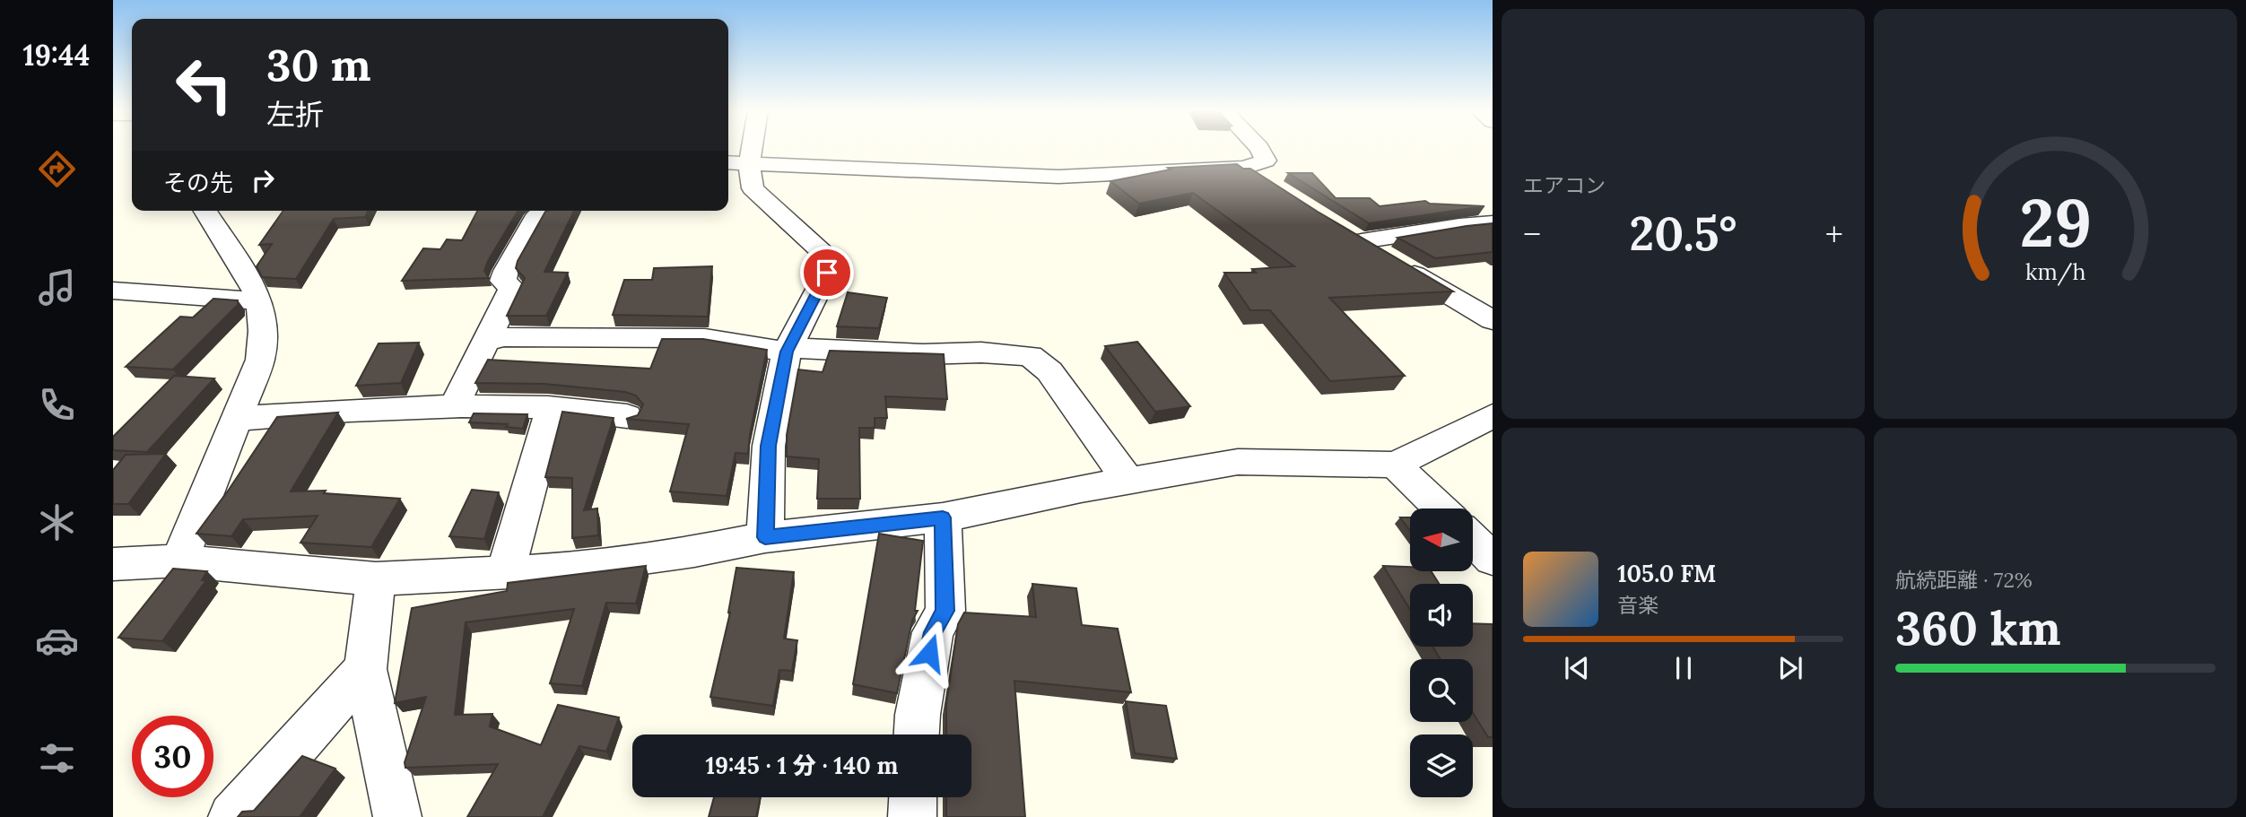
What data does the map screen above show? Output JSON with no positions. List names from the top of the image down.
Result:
{
  "north": "left",
  "page": {
    "tabs": "19:44",
    "tile": [
      "エアコン",
      ["航続距離 · 72%", "360 km"]
    ],
    "turn": ["30 m", "左折"],
    "then": "その先",
    "heat": ["−", "20.5°", "+"],
    "song": ["105.0 FM", "音楽"],
    "limit": "30",
    "trip": "19:45 · 1 分 · 140 m",
    "gauge": ["29", "km/h"]
  }
}
